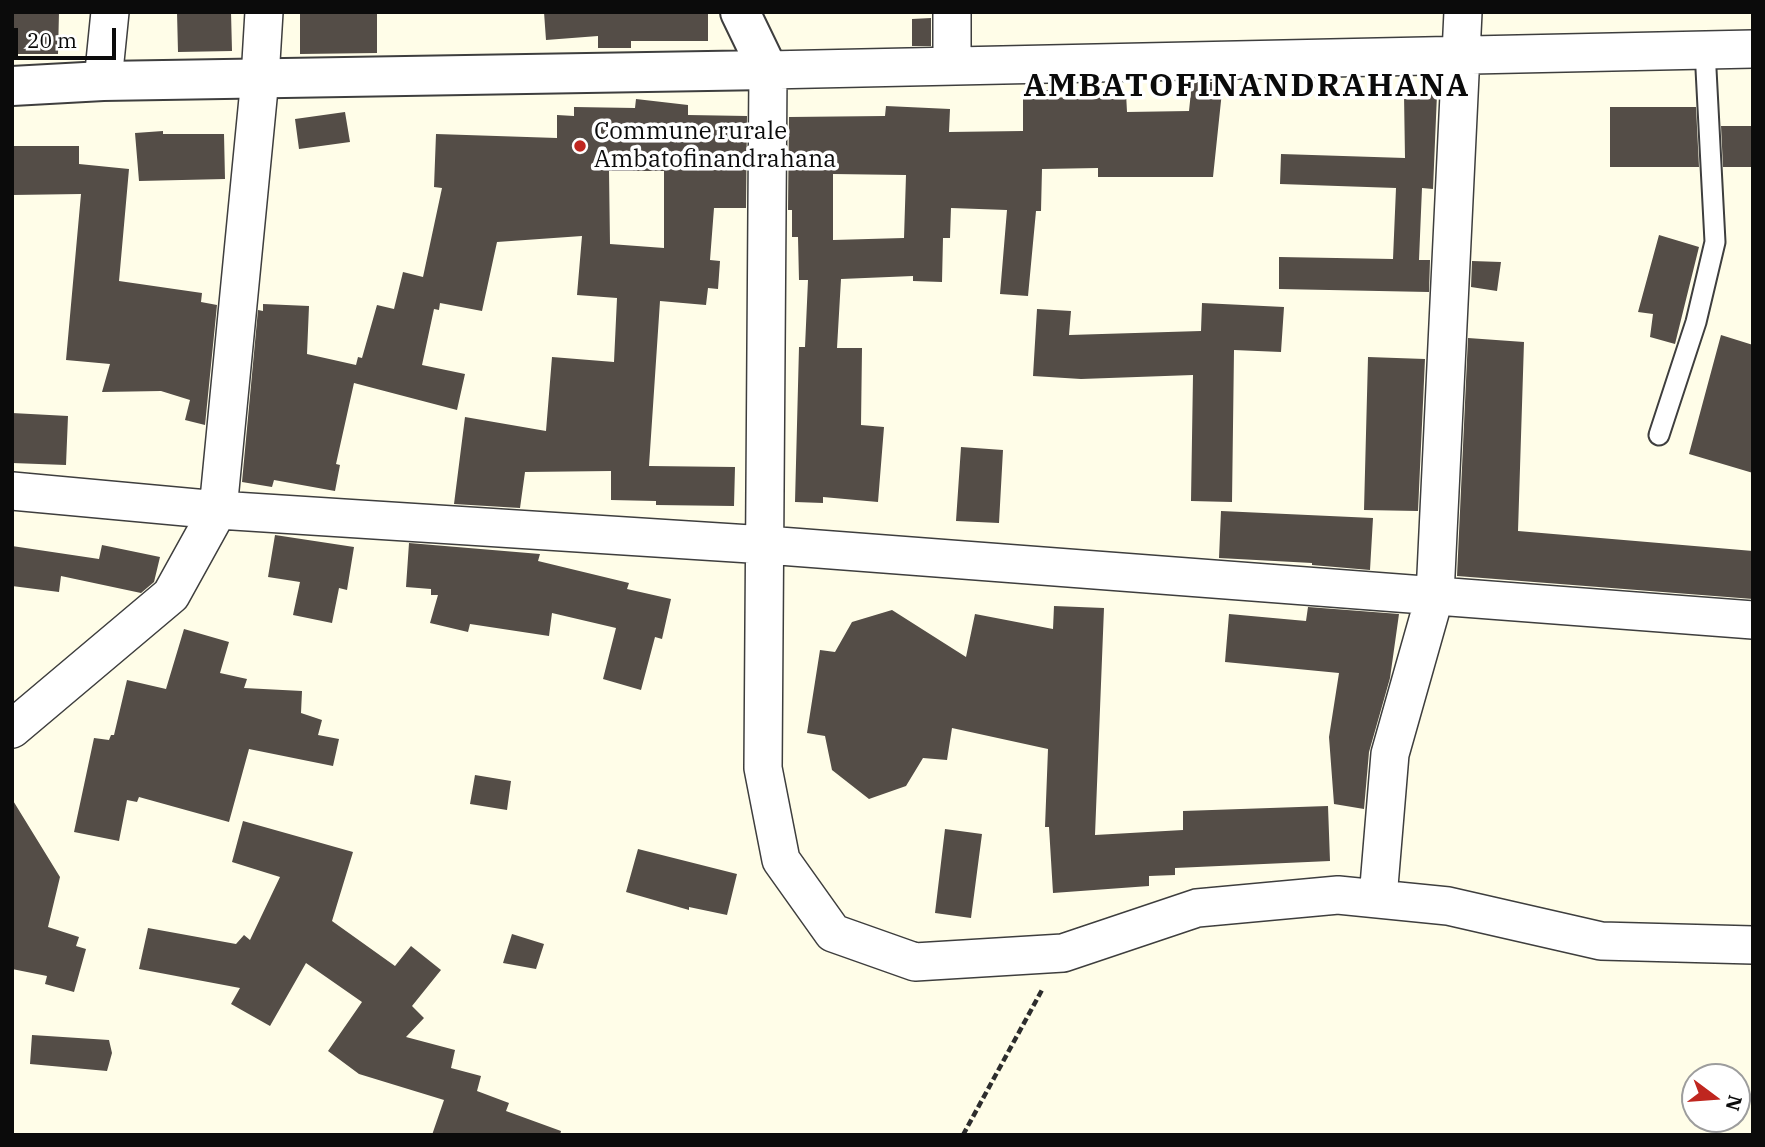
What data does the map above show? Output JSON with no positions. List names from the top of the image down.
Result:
{
  "districts": ["AMBATOFINANDRAHANA"],
  "places": ["Commune rurale Ambatofinandrahana"],
  "scale_bar": "20 m",
  "north": "right"
}
